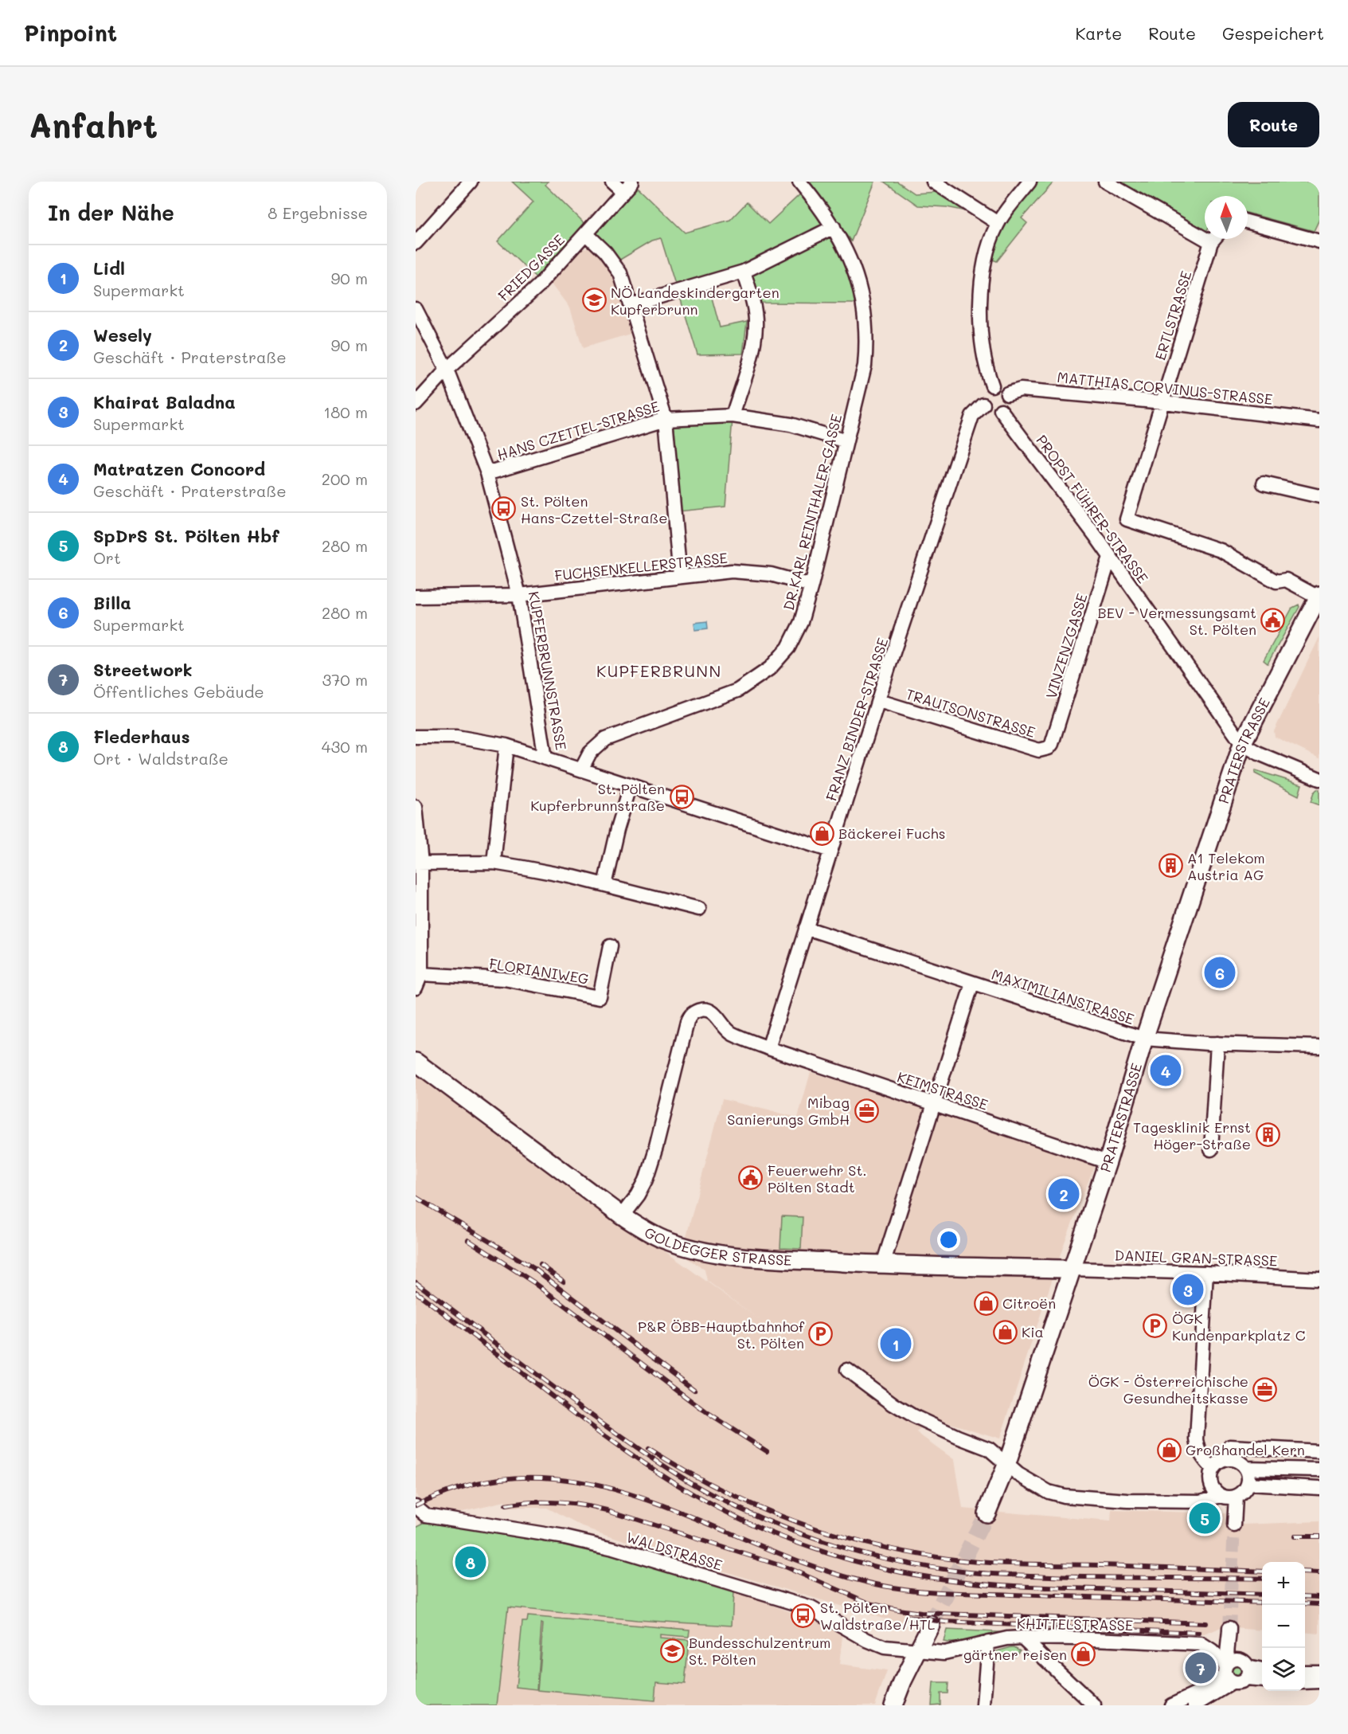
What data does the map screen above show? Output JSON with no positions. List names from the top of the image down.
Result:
{
  "streets": {
    "main road": ["PRATERSTRASSE", "GOLDEGGER STRASSE"],
    "street": [
      "FRIEDGASSE",
      "ERTLSTRASSE",
      "MATTHIAS CORVINUS-STRASSE",
      "HANS CZETTEL-STRASSE",
      "PROPST FÜHRER-STRASSE",
      "DR.KARL REINTHALER-GASSE",
      "FUCHSENKELLERSTRASSE",
      "VINZENZGASSE",
      "KUPFERBRUNNSTRASSE",
      "TRAUTSONSTRASSE",
      "FRANZ BINDER-STRASSE",
      "FLORIANIWEG",
      "MAXIMILIANSTRASSE",
      "KEIMSTRASSE",
      "DANIEL GRAN-STRASSE",
      "WALDSTRASSE",
      "KHITTELSTRASSE"
    ]
  },
  "crossings": [
    ["FRIEDGASSE", "KUPFERBRUNNSTRASSE"],
    ["ERTLSTRASSE", "MATTHIAS CORVINUS-STRASSE"],
    ["ERTLSTRASSE", "PRATERSTRASSE"],
    ["MATTHIAS CORVINUS-STRASSE", "PROPST FÜHRER-STRASSE"],
    ["MATTHIAS CORVINUS-STRASSE", "FRANZ BINDER-STRASSE"],
    ["HANS CZETTEL-STRASSE", "DR.KARL REINTHALER-GASSE"],
    ["HANS CZETTEL-STRASSE", "KUPFERBRUNNSTRASSE"],
    ["PROPST FÜHRER-STRASSE", "VINZENZGASSE"],
    ["PROPST FÜHRER-STRASSE", "FRANZ BINDER-STRASSE"],
    ["PROPST FÜHRER-STRASSE", "PRATERSTRASSE"],
    ["DR.KARL REINTHALER-GASSE", "FUCHSENKELLERSTRASSE"],
    ["DR.KARL REINTHALER-GASSE", "KUPFERBRUNNSTRASSE"],
    ["FUCHSENKELLERSTRASSE", "KUPFERBRUNNSTRASSE"],
    ["VINZENZGASSE", "TRAUTSONSTRASSE"],
    ["KUPFERBRUNNSTRASSE", "FRANZ BINDER-STRASSE"],
    ["TRAUTSONSTRASSE", "FRANZ BINDER-STRASSE"],
    ["FRANZ BINDER-STRASSE", "MAXIMILIANSTRASSE"],
    ["FRANZ BINDER-STRASSE", "KEIMSTRASSE"],
    ["PRATERSTRASSE", "MAXIMILIANSTRASSE"],
    ["PRATERSTRASSE", "KEIMSTRASSE"],
    ["PRATERSTRASSE", "GOLDEGGER STRASSE"],
    ["PRATERSTRASSE", "DANIEL GRAN-STRASSE"],
    ["KEIMSTRASSE", "GOLDEGGER STRASSE"],
    ["GOLDEGGER STRASSE", "DANIEL GRAN-STRASSE"],
    ["WALDSTRASSE", "KHITTELSTRASSE"]
  ],
  "districts": ["KUPFERBRUNN"],
  "places": {
    "school or university": ["NÖ Landeskindergarten Kupferbrunn", "Bundesschulzentrum St. Pölten"],
    "bus stop": ["St. Pölten Hans-Czettel-Straße", "St. Pölten Kupferbrunnstraße", "St. Pölten Waldstraße/HTL"],
    "public building": ["BEV - Vermessungsamt St. Pölten", "Feuerwehr St. Pölten Stadt"],
    "shop": [
      "Bäckerei Fuchs",
      "Citroën",
      "Kia",
      "Großhandel Kern",
      "gärtner reisen"
    ],
    "building": ["A1 Telekom Austria AG", "Tagesklinik Ernst Höger-Straße"],
    "office": ["Mibag Sanierungs GmbH", "ÖGK - Österreichische Gesundheitskasse"],
    "parking": ["ÖGK Kundenparkplatz C", "P&R ÖBB-Hauptbahnhof St. Pölten"]
  },
  "north": "top",
  "page": {
    "header": "Pinpoint",
    "nav": ["Karte", "Route", "Gespeichert"],
    "buttons": "Route",
    "title": "Anfahrt",
    "heading": ["In der Nähe", "8 Ergebnisse"],
    "list": [
      {
        "mark": "1",
        "name": "Lidl",
        "note": "Supermarkt",
        "value": "90 m"
      },
      {
        "mark": "2",
        "name": "Wesely",
        "note": "Geschäft · Praterstraße",
        "value": "90 m"
      },
      {
        "mark": "3",
        "name": "Khairat Baladna",
        "note": "Supermarkt",
        "value": "180 m"
      },
      {
        "mark": "4",
        "name": "Matratzen Concord",
        "note": "Geschäft · Praterstraße",
        "value": "200 m"
      },
      {
        "mark": "5",
        "name": "SpDrS St. Pölten Hbf",
        "note": "Ort",
        "value": "280 m"
      },
      {
        "mark": "6",
        "name": "Billa",
        "note": "Supermarkt",
        "value": "280 m"
      },
      {
        "mark": "7",
        "name": "Streetwork",
        "note": "Öffentliches Gebäude",
        "value": "370 m"
      },
      {
        "mark": "8",
        "name": "Flederhaus",
        "note": "Ort · Waldstraße",
        "value": "430 m"
      }
    ],
    "pins": [
      "6",
      "4",
      "2",
      "3",
      "1",
      "5",
      "8",
      "7"
    ],
    "map_buttons": ["+", "−"]
  }
}
